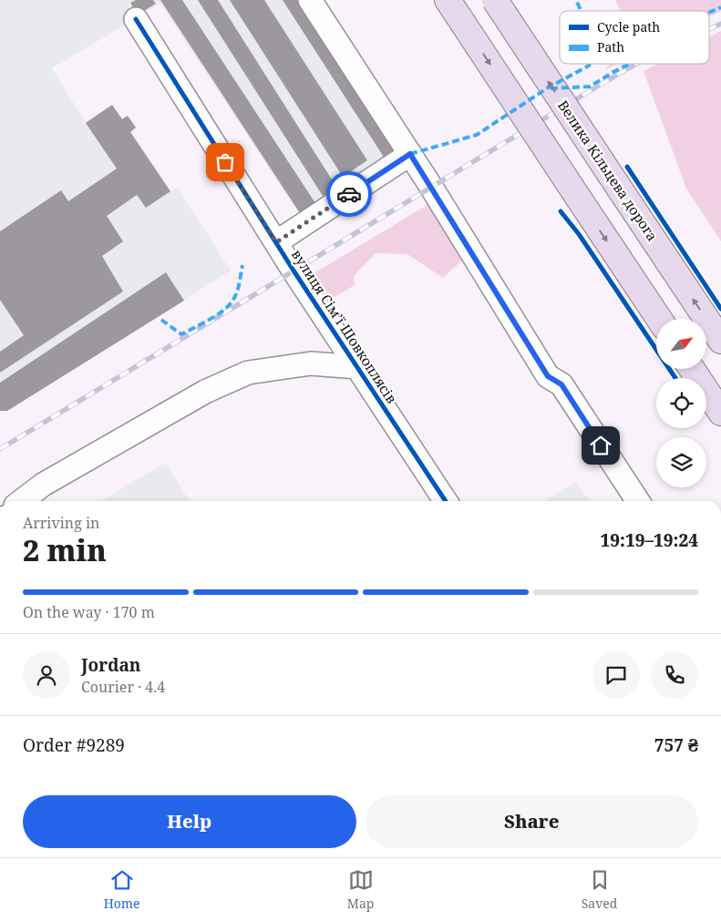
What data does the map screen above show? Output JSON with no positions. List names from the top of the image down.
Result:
{
  "streets": {
    "main road": ["Велика Кільцева дорога"],
    "street": ["вулиця Сімʼї Шовкоплясів"]
  },
  "legend": ["Cycle path", "Path"],
  "north": "top right",
  "page": {
    "heading": ["2 min", "Arriving in", "19:19–19:24"],
    "panel": [
      "Jordan",
      "Courier · 4.4",
      "Order #9289",
      "757 ₴"
    ],
    "bar": "On the way · 170 m",
    "buttons": ["Help", "Share"],
    "tabs": ["Home", "Map", "Saved"]
  }
}
